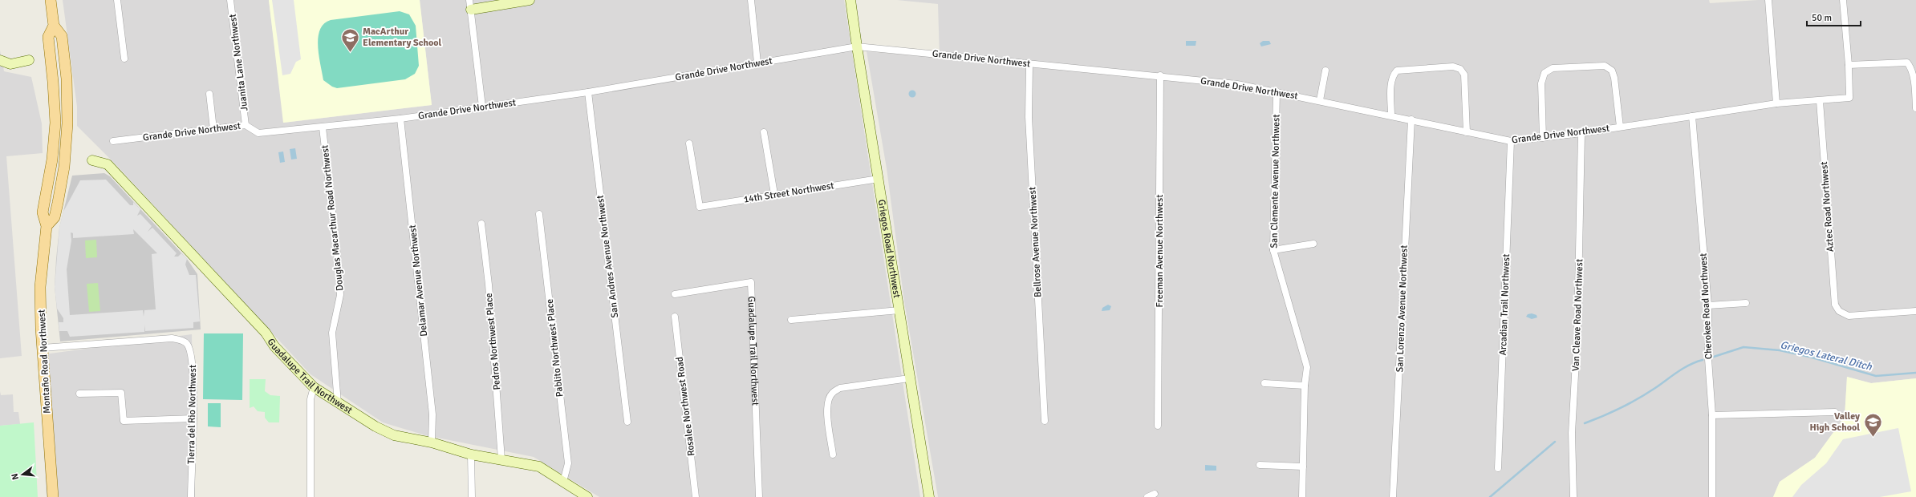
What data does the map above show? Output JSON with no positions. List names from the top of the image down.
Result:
{
  "streets": {
    "main road": ["Montaño Road Northwest"],
    "street": [
      "Grande Drive Northwest",
      "Juanita Lane Northwest",
      "San Clemente Avenue Northwest",
      "14th Street Northwest",
      "Aztec Road Northwest",
      "Douglas Macarthur Road Northwest",
      "Bellrose Avenue Northwest",
      "Griegos Road Northwest",
      "Freeman Avenue Northwest",
      "San Andres Avenue Northwest",
      "Delamar Avenue Northwest",
      "Arcadian Trail Northwest",
      "Cherokee Road Northwest",
      "San Lorenzo Avenue Northwest",
      "Van Cleave Road Northwest",
      "Pedros Northwest Place",
      "Pablito Northwest Place",
      "Guadalupe Trail Northwest",
      "Rosalee Northwest Road",
      "Tierra del Rio Northwest"
    ]
  },
  "crossings": [
    ["Grande Drive Northwest", "Juanita Lane Northwest"],
    ["Grande Drive Northwest", "San Clemente Avenue Northwest"],
    ["Grande Drive Northwest", "Aztec Road Northwest"],
    ["Grande Drive Northwest", "Douglas Macarthur Road Northwest"],
    ["Grande Drive Northwest", "Bellrose Avenue Northwest"],
    ["Grande Drive Northwest", "Griegos Road Northwest"],
    ["Grande Drive Northwest", "Freeman Avenue Northwest"],
    ["Grande Drive Northwest", "San Andres Avenue Northwest"],
    ["Grande Drive Northwest", "Delamar Avenue Northwest"],
    ["Grande Drive Northwest", "Arcadian Trail Northwest"],
    ["Grande Drive Northwest", "Cherokee Road Northwest"],
    ["Grande Drive Northwest", "San Lorenzo Avenue Northwest"],
    ["Grande Drive Northwest", "Van Cleave Road Northwest"],
    ["14th Street Northwest", "Griegos Road Northwest"],
    ["Douglas Macarthur Road Northwest", "Guadalupe Trail Northwest"],
    ["Delamar Avenue Northwest", "Guadalupe Trail Northwest"],
    ["Pedros Northwest Place", "Guadalupe Trail Northwest"],
    ["Pablito Northwest Place", "Guadalupe Trail Northwest"],
    ["Montaño Road Northwest", "Tierra del Rio Northwest"]
  ],
  "water": ["Griegos Lateral Ditch"],
  "places": {
    "school or university": ["MacArthur Elementary School", "Valley High School"]
  },
  "scale_bar": "50 m",
  "north": "left"
}
